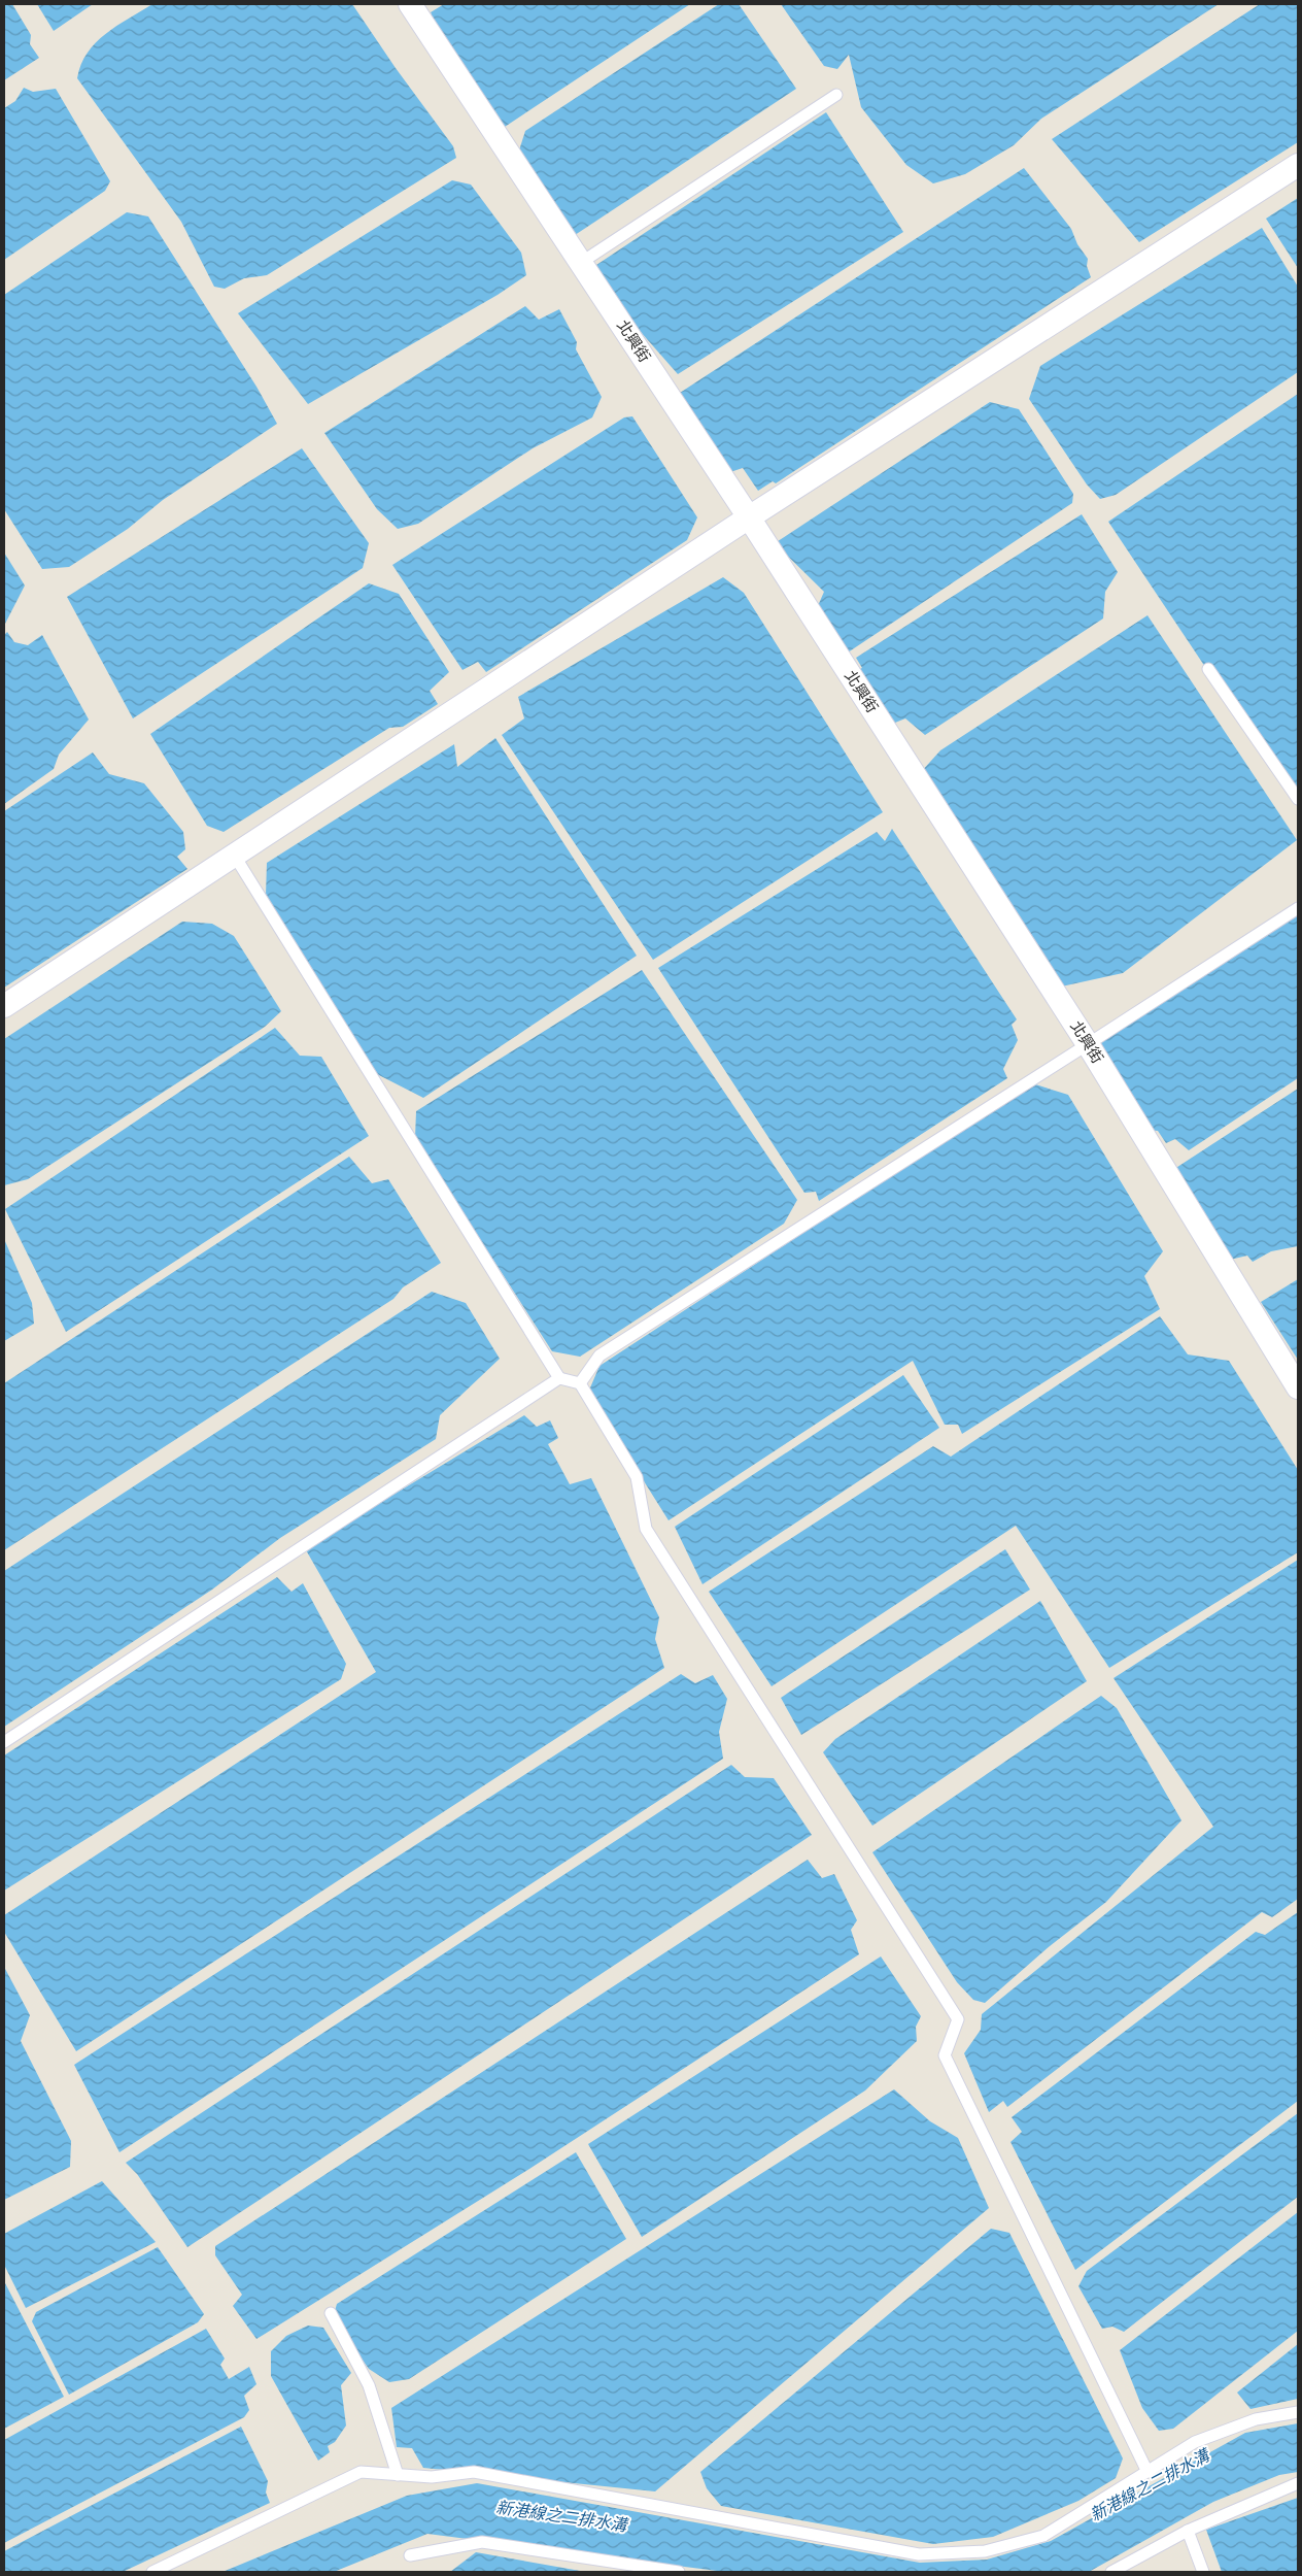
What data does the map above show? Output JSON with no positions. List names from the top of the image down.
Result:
{
  "streets": {
    "street": ["北興街"]
  },
  "water": ["新港線之二排水溝"]
}
